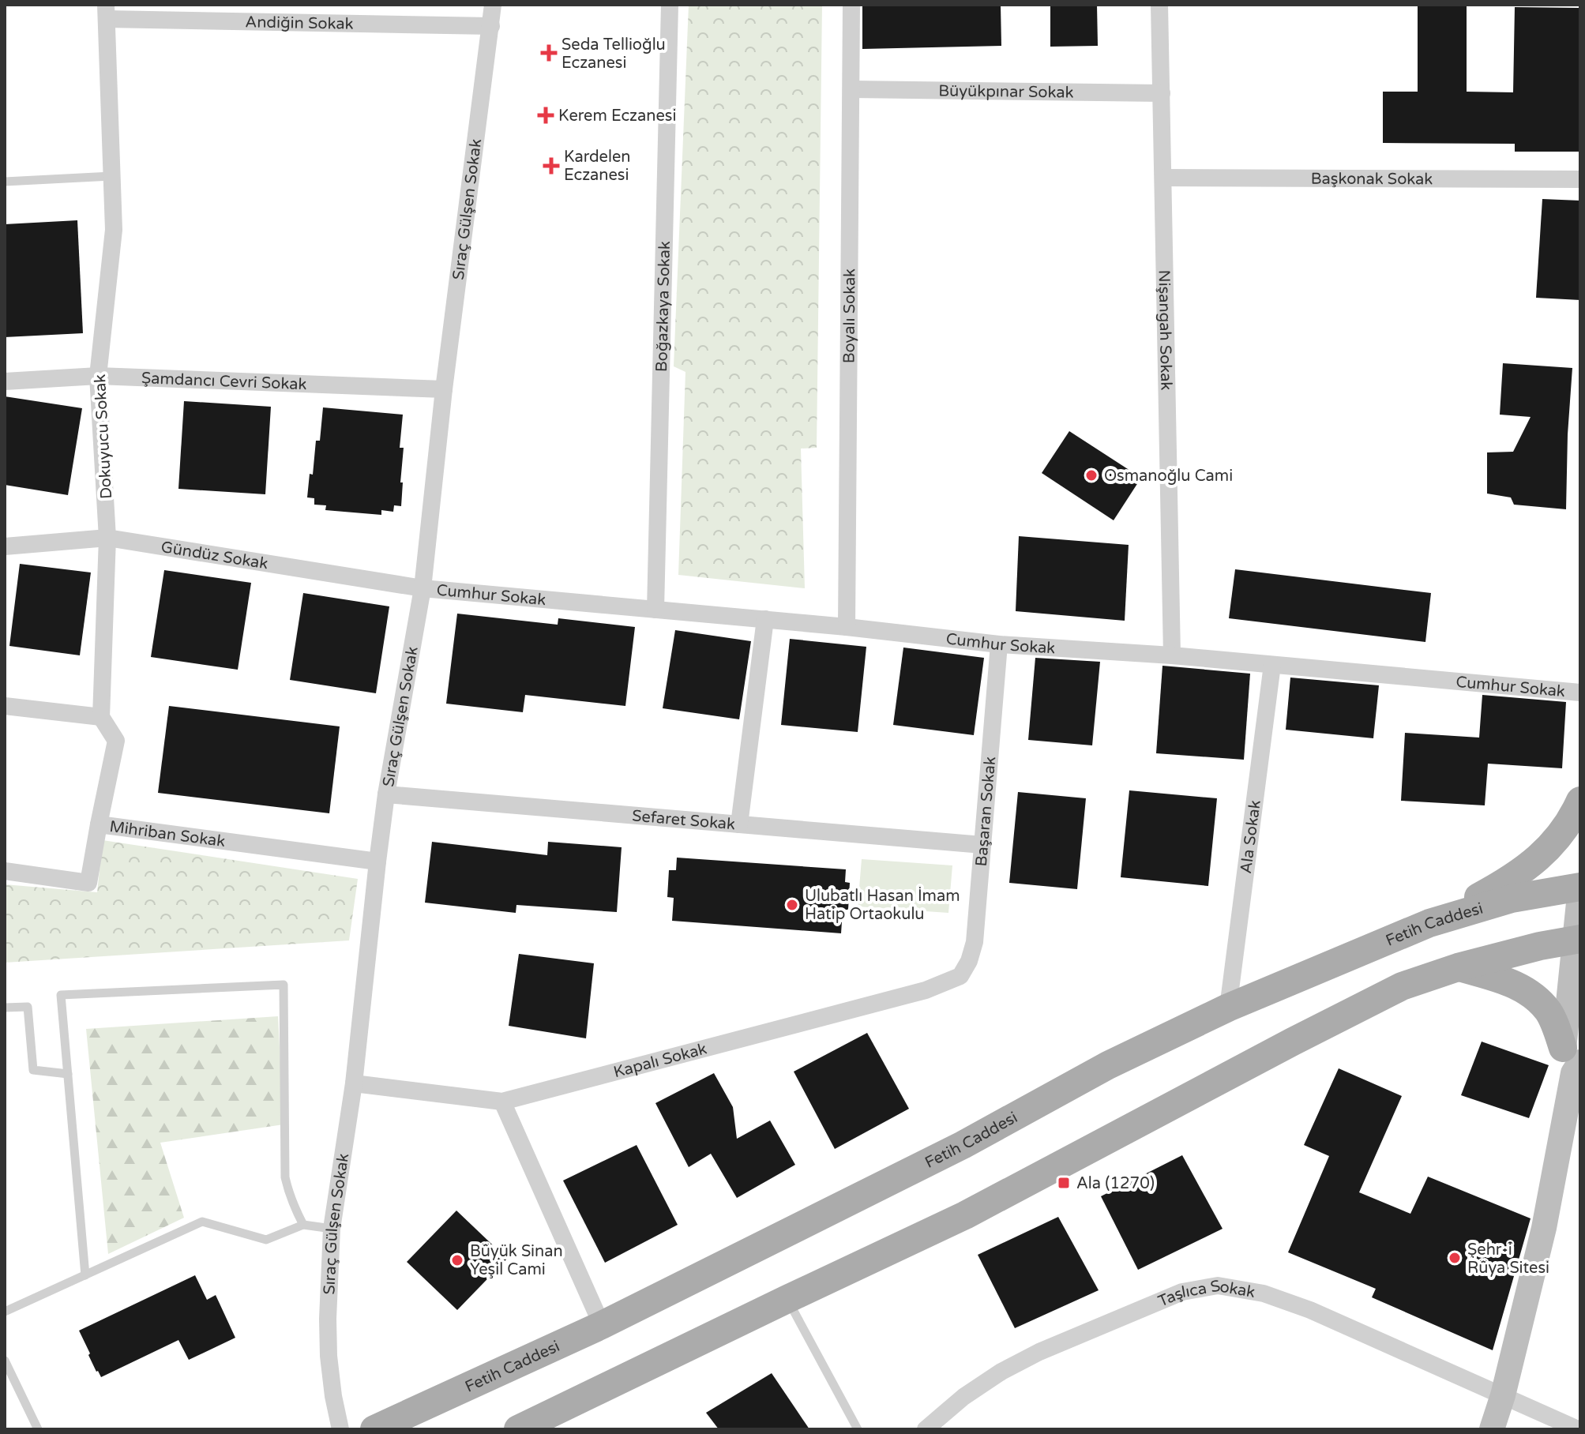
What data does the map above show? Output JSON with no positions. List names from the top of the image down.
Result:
{
  "streets": {
    "main road": ["Fetih Caddesi"],
    "street": [
      "Andiğin Sokak",
      "Büyükpınar Sokak",
      "Başkonak Sokak",
      "Sıraç Gülşen Sokak",
      "Boğazkaya Sokak",
      "Boyalı Sokak",
      "Nişangah Sokak",
      "Şamdancı Cevri Sokak",
      "Dokuyucu Sokak",
      "Gündüz Sokak",
      "Cumhur Sokak",
      "Başaran Sokak",
      "Sefaret Sokak",
      "Mihriban Sokak",
      "Ala Sokak",
      "Kapalı Sokak",
      "Taşlıca Sokak"
    ]
  },
  "crossings": [
    ["Andiğin Sokak", "Sıraç Gülşen Sokak"],
    ["Andiğin Sokak", "Dokuyucu Sokak"],
    ["Büyükpınar Sokak", "Boyalı Sokak"],
    ["Büyükpınar Sokak", "Nişangah Sokak"],
    ["Başkonak Sokak", "Nişangah Sokak"],
    ["Sıraç Gülşen Sokak", "Şamdancı Cevri Sokak"],
    ["Sıraç Gülşen Sokak", "Gündüz Sokak"],
    ["Sıraç Gülşen Sokak", "Cumhur Sokak"],
    ["Sıraç Gülşen Sokak", "Sefaret Sokak"],
    ["Sıraç Gülşen Sokak", "Mihriban Sokak"],
    ["Sıraç Gülşen Sokak", "Kapalı Sokak"],
    ["Boğazkaya Sokak", "Cumhur Sokak"],
    ["Boyalı Sokak", "Cumhur Sokak"],
    ["Nişangah Sokak", "Cumhur Sokak"],
    ["Şamdancı Cevri Sokak", "Dokuyucu Sokak"],
    ["Dokuyucu Sokak", "Gündüz Sokak"],
    ["Dokuyucu Sokak", "Mihriban Sokak"],
    ["Gündüz Sokak", "Cumhur Sokak"],
    ["Cumhur Sokak", "Başaran Sokak"],
    ["Cumhur Sokak", "Ala Sokak"],
    ["Başaran Sokak", "Sefaret Sokak"],
    ["Başaran Sokak", "Kapalı Sokak"],
    ["Ala Sokak", "Fetih Caddesi"]
  ],
  "places": {
    "health": ["Seda Tellioğlu Eczanesi", "Kerem Eczanesi", "Kardelen Eczanesi"],
    "other": [
      "Osmanoğlu Cami",
      "Ulubatlı Hasan İmam Hatip Ortaokulu",
      "Şehr-i Rüya Sitesi",
      "Büyük Sinan Yeşil Cami"
    ],
    "transit": ["Ala (1270)"]
  }
}
